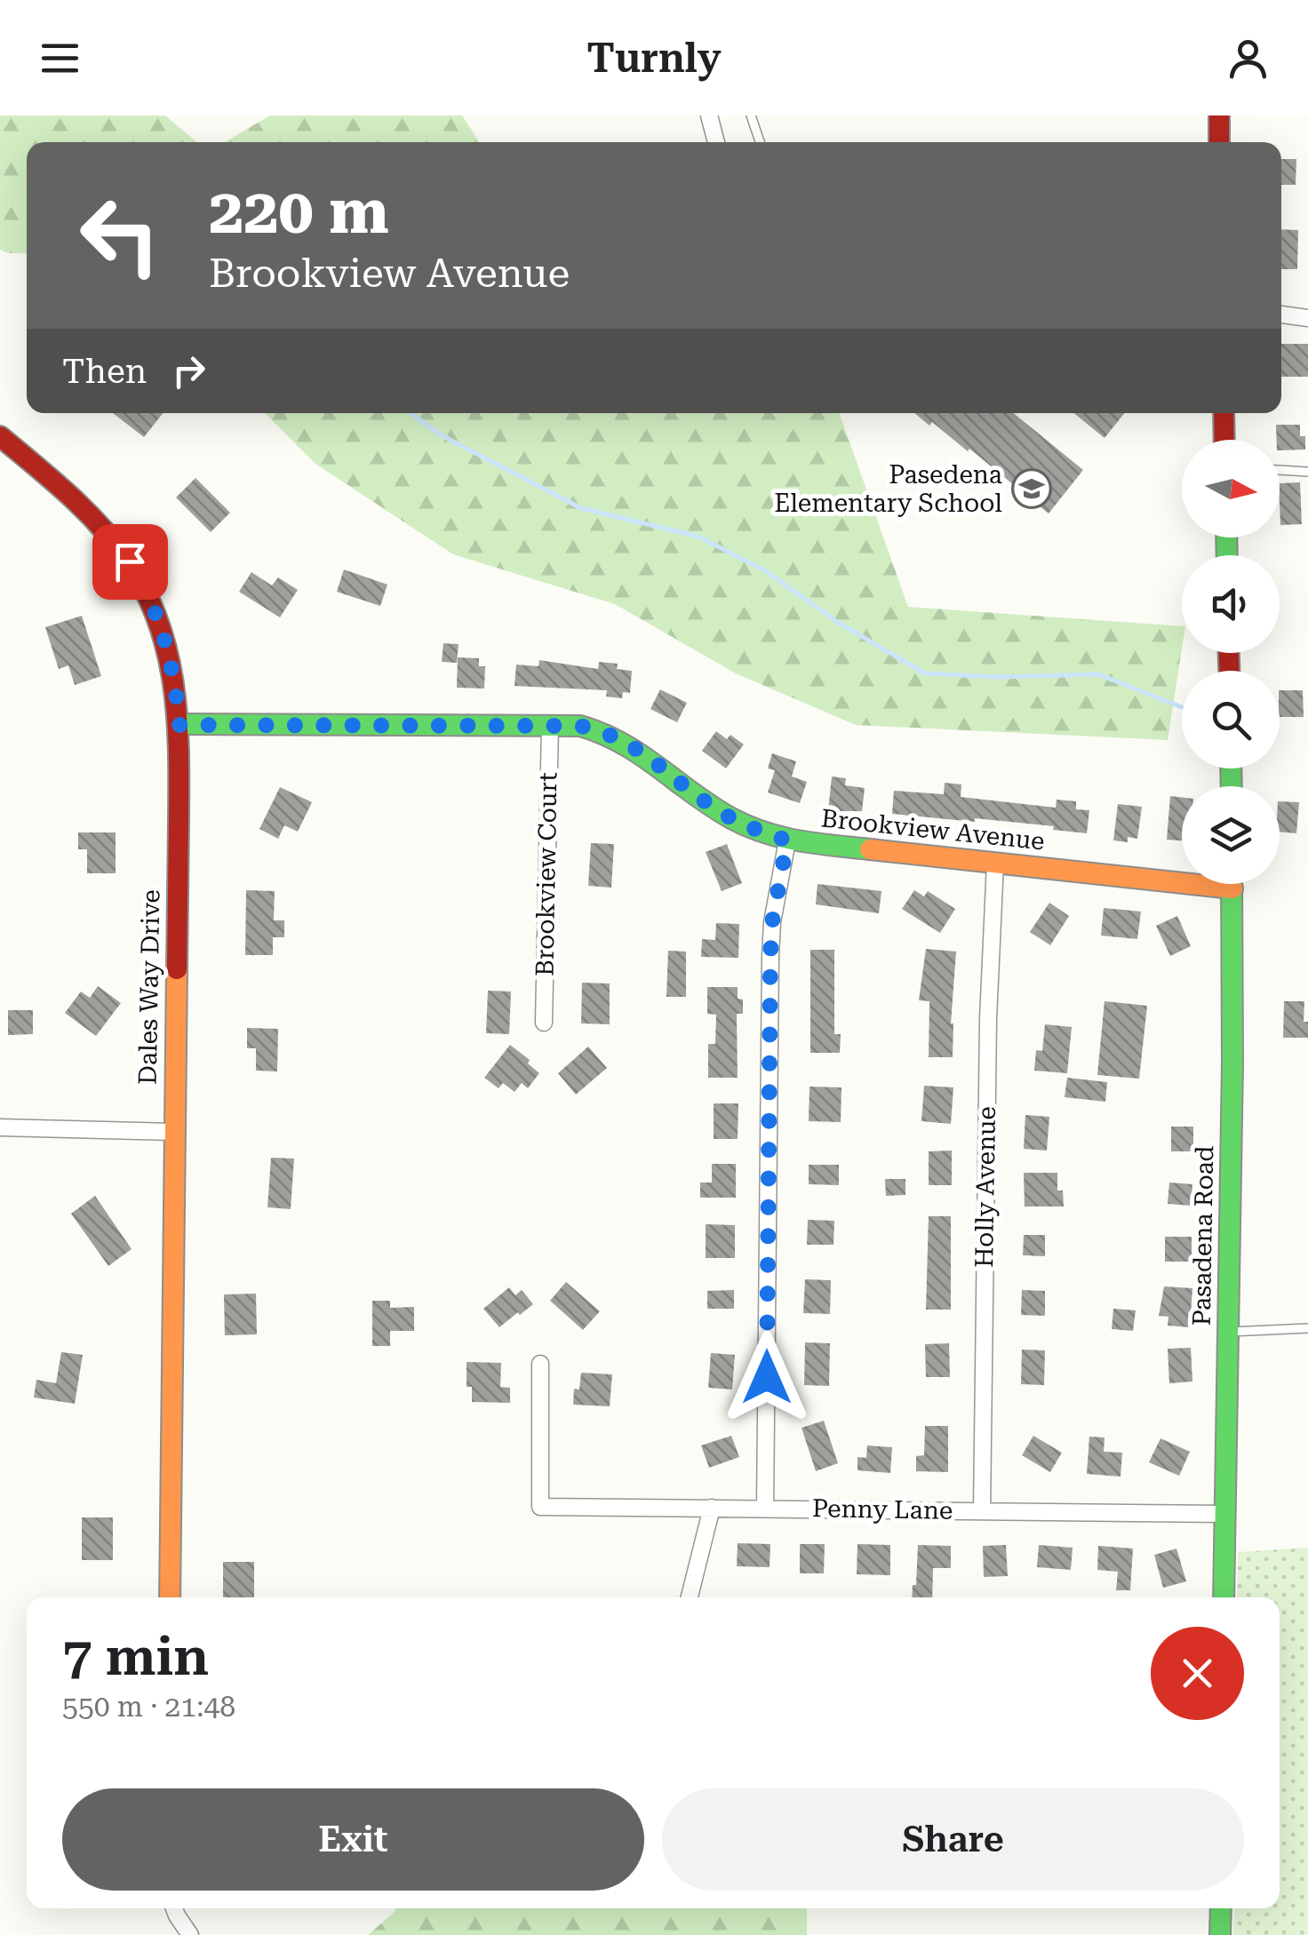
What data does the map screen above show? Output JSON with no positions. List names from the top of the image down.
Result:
{
  "streets": {
    "street": [
      "Brookview Avenue",
      "Brookview Court",
      "Dales Way Drive",
      "Holly Avenue",
      "Pasadena Road",
      "Penny Lane"
    ]
  },
  "crossings": [
    ["Brookview Avenue", "Brookview Court"],
    ["Brookview Avenue", "Dales Way Drive"],
    ["Brookview Avenue", "Holly Avenue"],
    ["Holly Avenue", "Penny Lane"],
    ["Pasadena Road", "Penny Lane"]
  ],
  "places": {
    "school or university": ["Pasedena Elementary School"]
  },
  "north": "right",
  "page": {
    "header": "Turnly",
    "turn": ["220 m", "Brookview Avenue"],
    "then": "Then",
    "heading": ["7 min", "550 m · 21:48"],
    "buttons": ["Exit", "Share"]
  }
}
